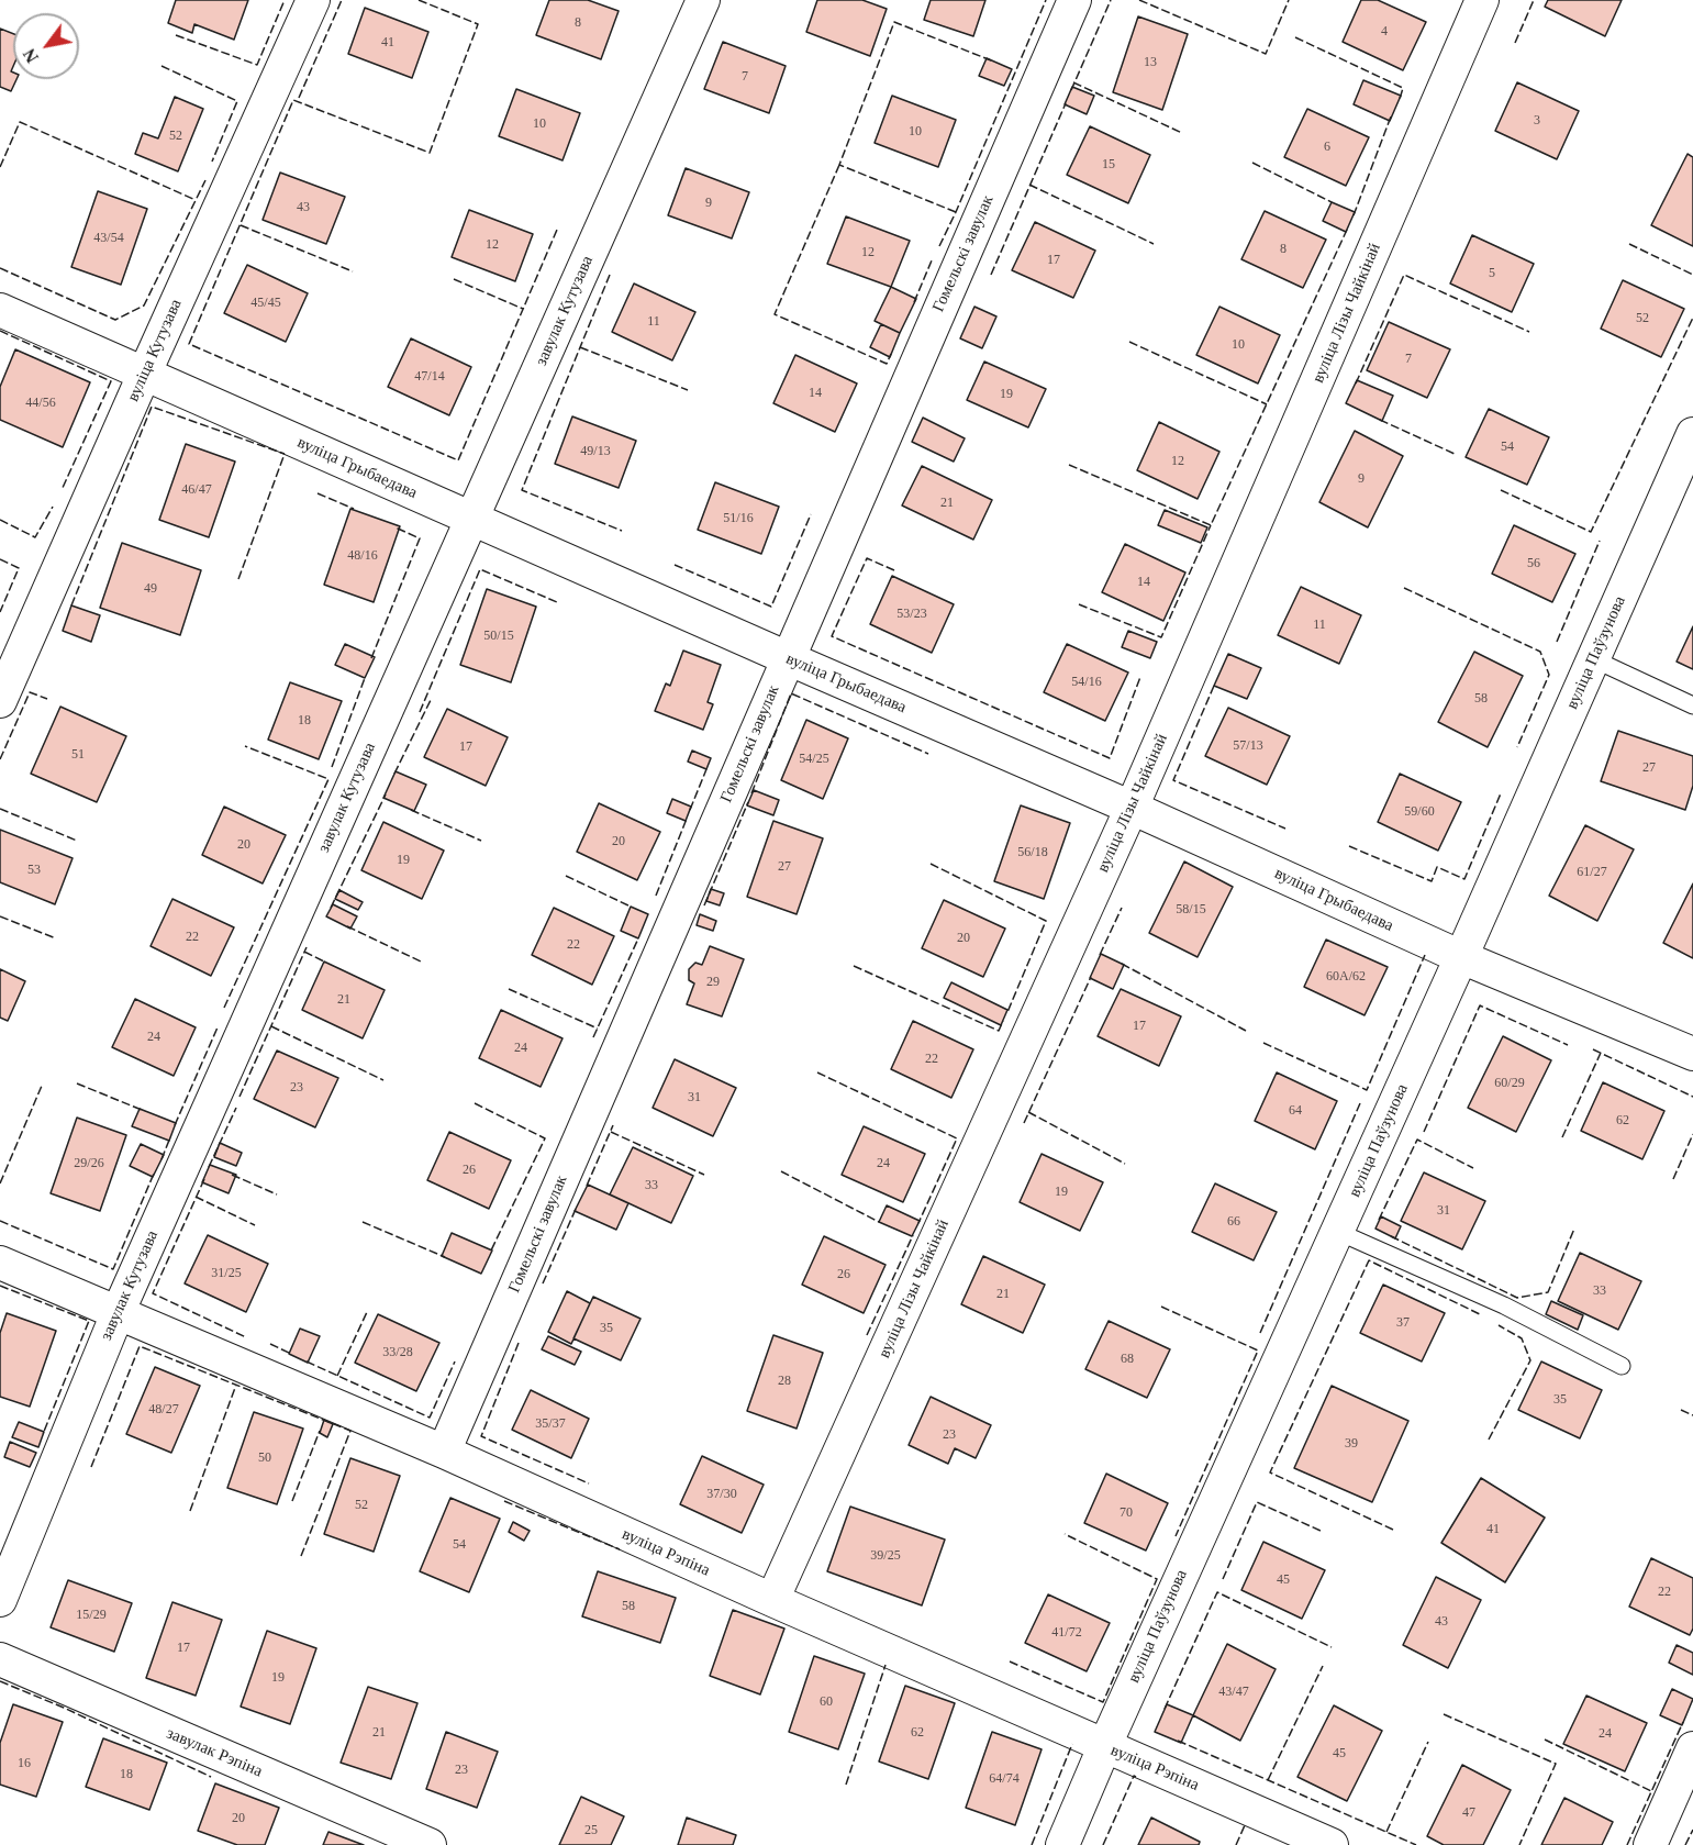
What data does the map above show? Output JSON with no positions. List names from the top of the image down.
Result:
{
  "streets": {
    "street": [
      "Гомельскі завулак",
      "завулак Кутузава",
      "вуліца Лізы Чайкінай",
      "вуліца Кутузава",
      "вуліца Грыбаедава",
      "вуліца Паўзунова",
      "вуліца Рэпіна",
      "завулак Рэпіна"
    ]
  },
  "crossings": [
    ["Гомельскі завулак", "вуліца Грыбаедава"],
    ["Гомельскі завулак", "вуліца Рэпіна"],
    ["завулак Кутузава", "вуліца Грыбаедава"],
    ["завулак Кутузава", "вуліца Рэпіна"],
    ["вуліца Лізы Чайкінай", "вуліца Грыбаедава"],
    ["вуліца Лізы Чайкінай", "вуліца Рэпіна"],
    ["вуліца Кутузава", "вуліца Грыбаедава"],
    ["вуліца Грыбаедава", "вуліца Паўзунова"],
    ["вуліца Паўзунова", "вуліца Рэпіна"]
  ],
  "house_numbers": [
    "8",
    "4",
    "41",
    "13",
    "7",
    "3",
    "10",
    "10",
    "52",
    "6",
    "15",
    "9",
    "43",
    "43/54",
    "12",
    "8",
    "12",
    "17",
    "5",
    "45/45",
    "52",
    "11",
    "10",
    "7",
    "47/14",
    "14",
    "19",
    "44/56",
    "54",
    "49/13",
    "12",
    "9",
    "46/47",
    "21",
    "51/16",
    "48/16",
    "56",
    "14",
    "49",
    "53/23",
    "11",
    "50/15",
    "54/16",
    "58",
    "18",
    "57/13",
    "17",
    "51",
    "54/25",
    "27",
    "59/60",
    "20",
    "20",
    "56/18",
    "19",
    "27",
    "53",
    "61/27",
    "58/15",
    "22",
    "20",
    "22",
    "60А/62",
    "29",
    "21",
    "17",
    "24",
    "24",
    "22",
    "60/29",
    "23",
    "31",
    "64",
    "62",
    "29/26",
    "24",
    "26",
    "33",
    "19",
    "31",
    "66",
    "31/25",
    "26",
    "33",
    "21",
    "37",
    "35",
    "33/28",
    "68",
    "28",
    "35",
    "48/27",
    "35/37",
    "23",
    "39",
    "50",
    "37/30",
    "52",
    "70",
    "41",
    "54",
    "39/25",
    "45",
    "22",
    "58",
    "15/29",
    "43",
    "41/72",
    "17",
    "19",
    "43/47",
    "60",
    "21",
    "62",
    "24",
    "45",
    "16",
    "23",
    "18",
    "64/74",
    "47",
    "20",
    "25"
  ],
  "north": "bottom left"
}
